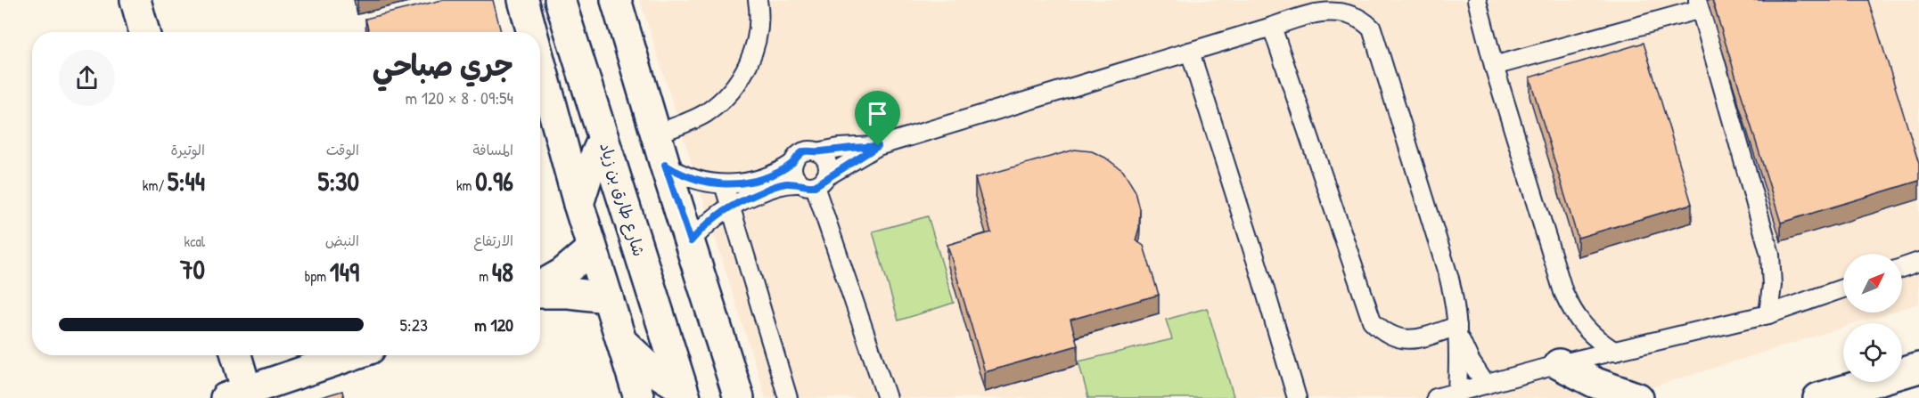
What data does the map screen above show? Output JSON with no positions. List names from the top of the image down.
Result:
{
  "streets": {
    "main road": ["شارع طارق بن زياد"]
  },
  "north": "top right",
  "page": {
    "heading": ["جري صباحي", "09:54 · 8 × 120 m"],
    "stats": [
      ["المسافة", "0.96 km"],
      ["الوقت", "5:30"],
      ["الوتيرة", "5:44 /km"],
      ["الارتفاع", "48 m"],
      ["النبض", "149 bpm"],
      ["kcal", "70"]
    ],
    "list": [
      {
        "name": "120 m",
        "note": "5:23"
      }
    ]
  }
}
